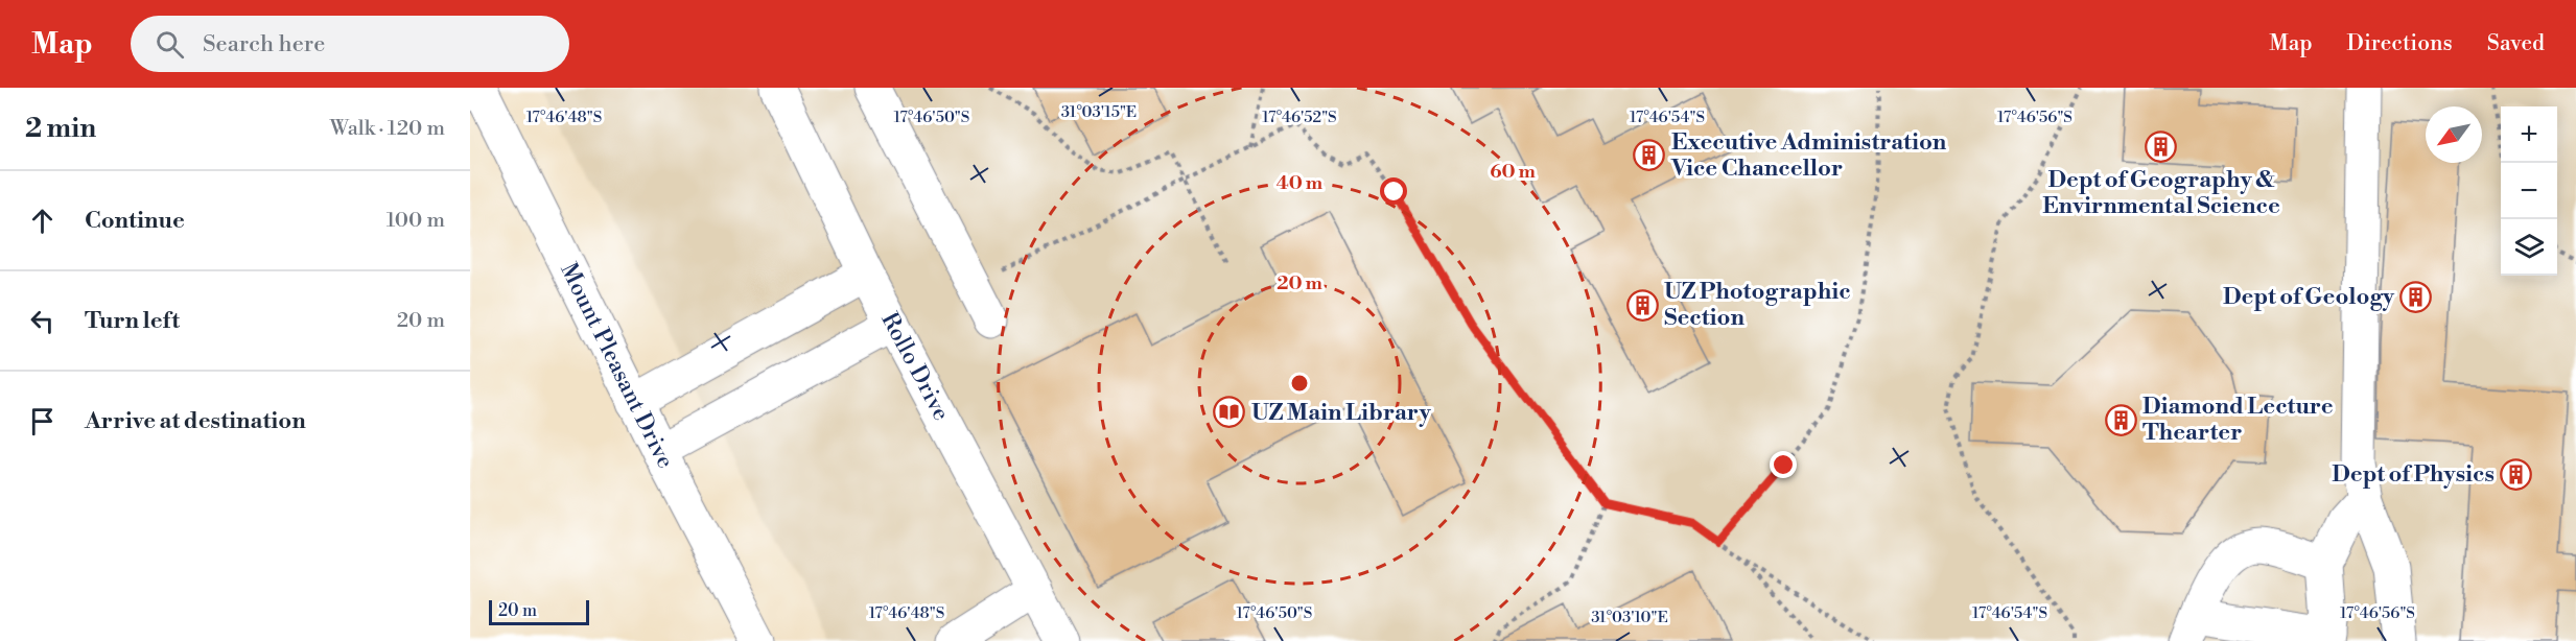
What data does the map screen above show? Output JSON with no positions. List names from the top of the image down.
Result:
{
  "streets": {
    "street": ["Mount Pleasant Drive", "Rollo Drive"]
  },
  "places": {
    "building": [
      "Dept of Geography & Envirnmental Science",
      "Executive Administration Vice Chancellor",
      "Dept of Geology",
      "UZ Photographic Section",
      "Diamond Lecture Thearter",
      "Dept of Physics"
    ],
    "library": ["UZ Main Library"]
  },
  "scale_bar": "20 m",
  "north": "bottom left",
  "page": {
    "header": "Map",
    "search": "Search here",
    "nav": ["Map", "Directions", "Saved"],
    "heading": ["2 min", "Walk · 120 m"],
    "map_buttons": ["+", "−"],
    "list": [
      ["Continue", "100 m"],
      ["Turn left", "20 m"],
      "Arrive at destination"
    ],
    "scale": "20 m"
  },
  "coordinates": [
    "31°03'15\"E",
    "17°46'48\"S",
    "17°46'50\"S",
    "17°46'52\"S",
    "17°46'54\"S",
    "17°46'56\"S",
    "31°03'10\"E"
  ],
  "rings": ["60 m", "40 m", "20 m"]
}
